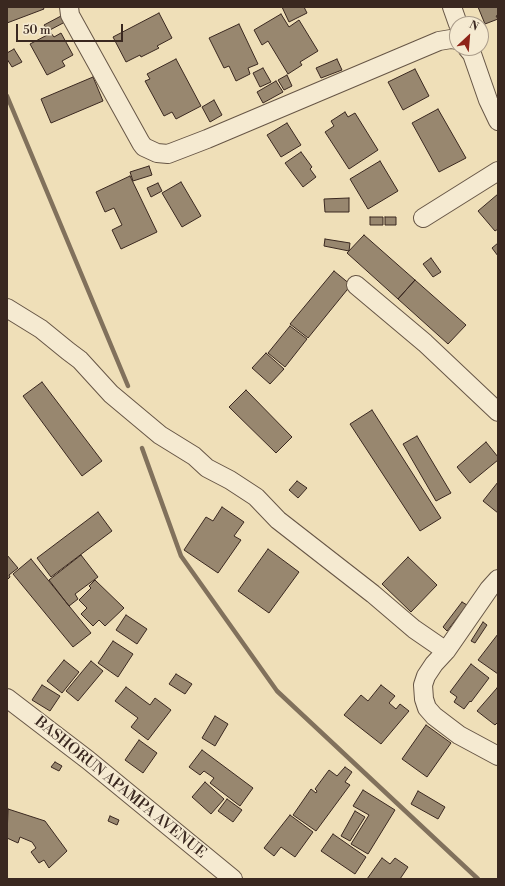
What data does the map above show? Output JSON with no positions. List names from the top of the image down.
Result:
{
  "streets": {
    "street": ["BASHORUN APAMPA AVENUE"]
  },
  "scale_bar": "50 m",
  "north": "top right"
}
